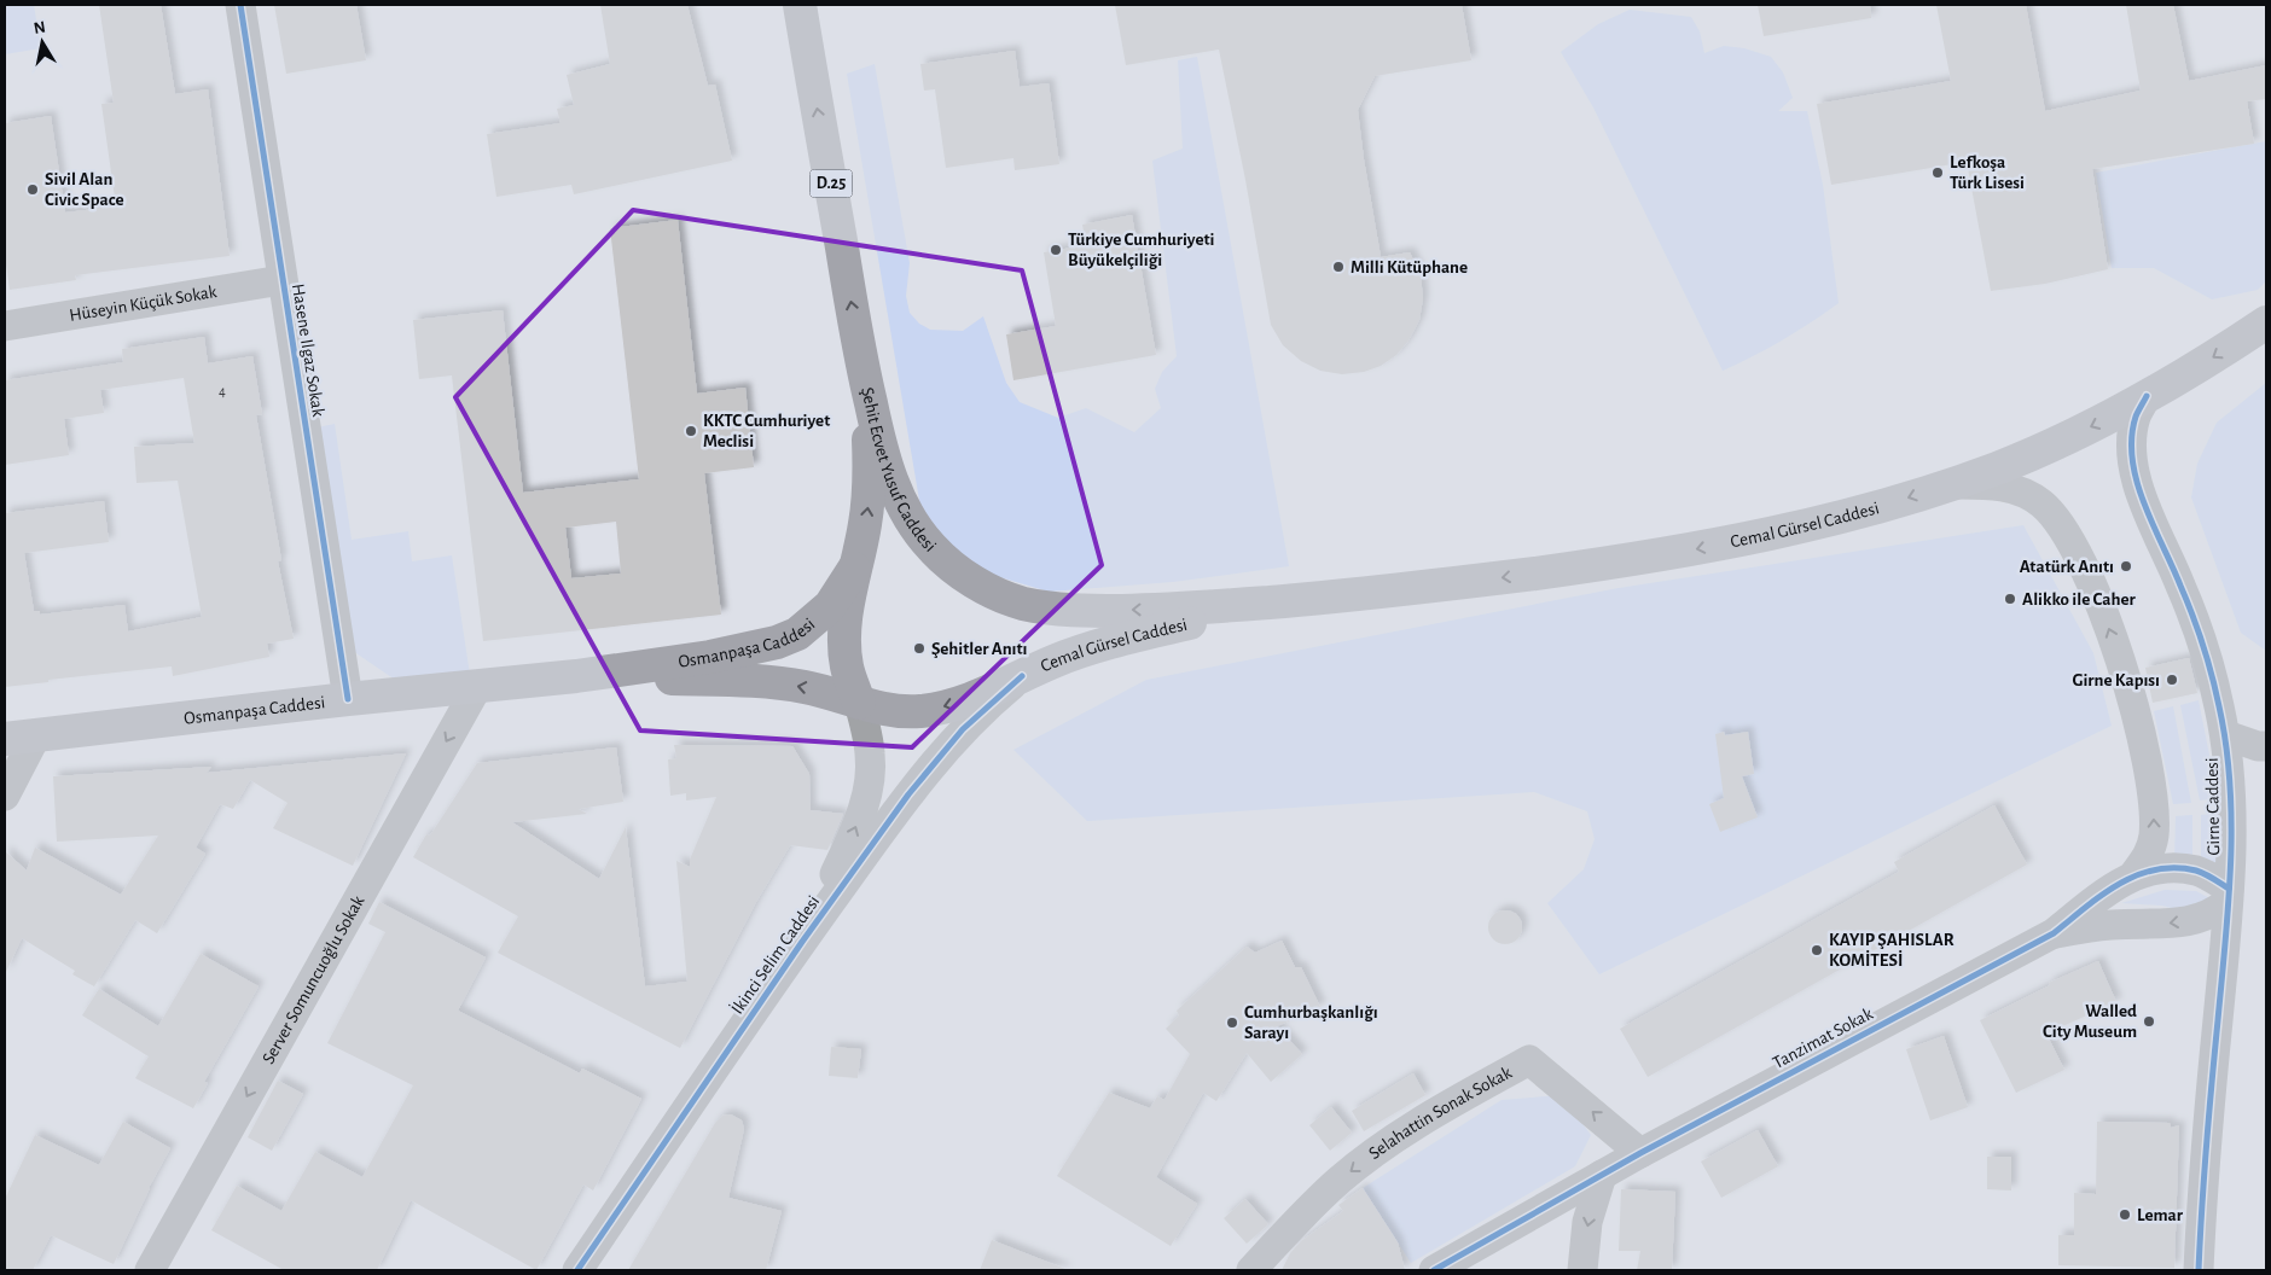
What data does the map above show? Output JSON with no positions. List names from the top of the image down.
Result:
{
  "streets": {
    "main road": [
      "D.25",
      "Şehit Ecvet Yusuf Caddesi",
      "Cemal Gürsel Caddesi",
      "Osmanpaşa Caddesi"
    ],
    "street": [
      "Hüseyin Küçük Sokak",
      "Hasene Ilgaz Sokak",
      "Girne Caddesi",
      "İkinci Selim Caddesi",
      "Server Somuncuoğlu Sokak",
      "Tanzimat Sokak",
      "Selahattin Sonak Sokak"
    ]
  },
  "crossings": [
    ["Hüseyin Küçük Sokak", "Hasene Ilgaz Sokak"],
    ["Hasene Ilgaz Sokak", "Osmanpaşa Caddesi"],
    ["Şehit Ecvet Yusuf Caddesi", "Cemal Gürsel Caddesi"],
    ["Şehit Ecvet Yusuf Caddesi", "Osmanpaşa Caddesi"],
    ["Cemal Gürsel Caddesi", "Osmanpaşa Caddesi"],
    ["Cemal Gürsel Caddesi", "Girne Caddesi"],
    ["Cemal Gürsel Caddesi", "İkinci Selim Caddesi"],
    ["Osmanpaşa Caddesi", "İkinci Selim Caddesi"],
    ["Osmanpaşa Caddesi", "Server Somuncuoğlu Sokak"],
    ["Girne Caddesi", "Tanzimat Sokak"],
    ["Tanzimat Sokak", "Selahattin Sonak Sokak"]
  ],
  "one_way": ["Cemal Gürsel Caddesi", "Server Somuncuoğlu Sokak", "Selahattin Sonak Sokak"],
  "places": [
    "Lefkoşa Türk Lisesi",
    "Sivil Alan Civic Space",
    "Türkiye Cumhuriyeti Büyükelçiliği",
    "Milli Kütüphane",
    "KKTC Cumhuriyet Meclisi",
    "Atatürk Anıtı",
    "Alikko ile Caher",
    "Şehitler Anıtı",
    "Girne Kapısı",
    "KAYIP ŞAHISLAR KOMİTESİ",
    "Walled City Museum",
    "Cumhurbaşkanlığı Sarayı",
    "Lemar"
  ],
  "house_numbers": ["4"],
  "north": "top"
}
